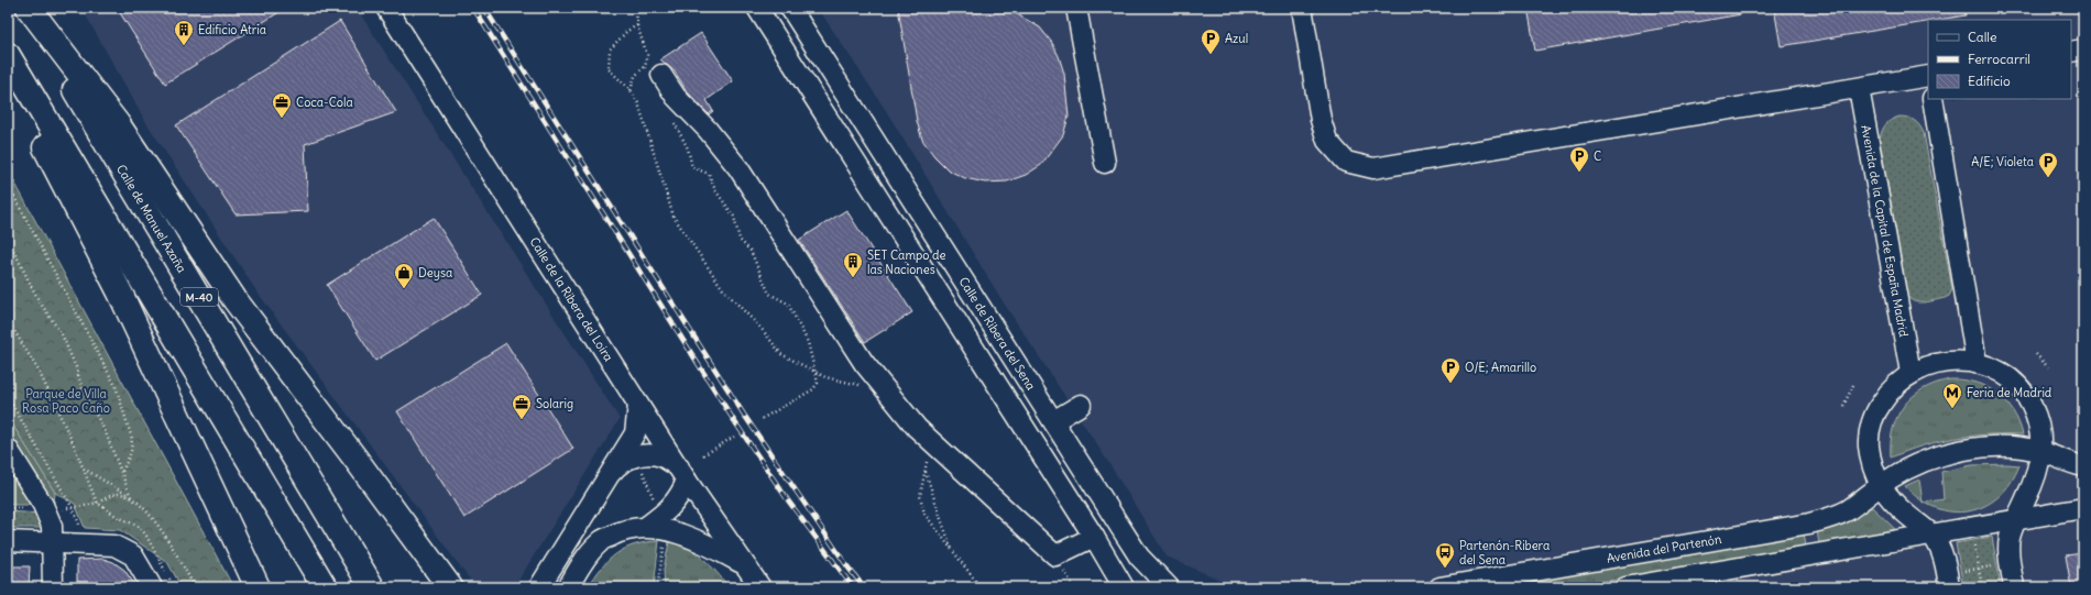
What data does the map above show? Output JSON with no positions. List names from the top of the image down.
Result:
{
  "streets": {
    "highway": ["Calle de Manuel Azaña", "M-40"],
    "street": [
      "Avenida de la Capital de España Madrid",
      "Calle de la Ribera del Loira",
      "Calle de Ribera del Sena",
      "Avenida del Partenón"
    ]
  },
  "parks": ["Parque de Villa Rosa Paco Caño"],
  "places": {
    "building": ["Edificio Atria", "SET Campo de las Naciones"],
    "parking": [
      "Azul",
      "C",
      "A/E; Violeta",
      "O/E; Amarillo"
    ],
    "office": ["Coca-Cola", "Solarig"],
    "shop": ["Deysa"],
    "metro station": ["Feria de Madrid"],
    "bus stop": ["Partenón-Ribera del Sena"]
  },
  "legend": ["Calle", "Ferrocarril", "Edificio"]
}
